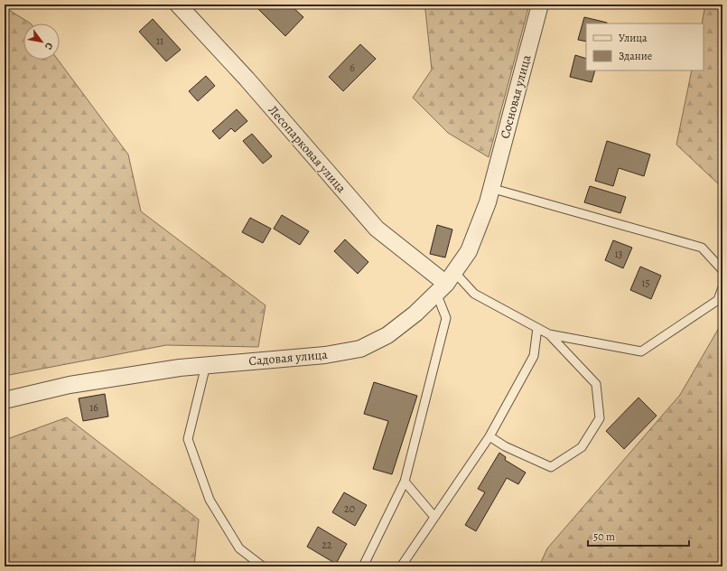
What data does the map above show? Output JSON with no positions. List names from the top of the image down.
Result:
{
  "streets": {
    "street": ["Сосновая улица", "Лесопарковая улица", "Садовая улица"]
  },
  "crossings": [
    ["Сосновая улица", "Садовая улица"],
    ["Лесопарковая улица", "Садовая улица"]
  ],
  "house_numbers": [
    "11",
    "6",
    "13",
    "15",
    "16",
    "20",
    "22"
  ],
  "legend": ["Улица", "Здание"],
  "scale_bar": "50 m",
  "north": "bottom right"
}
